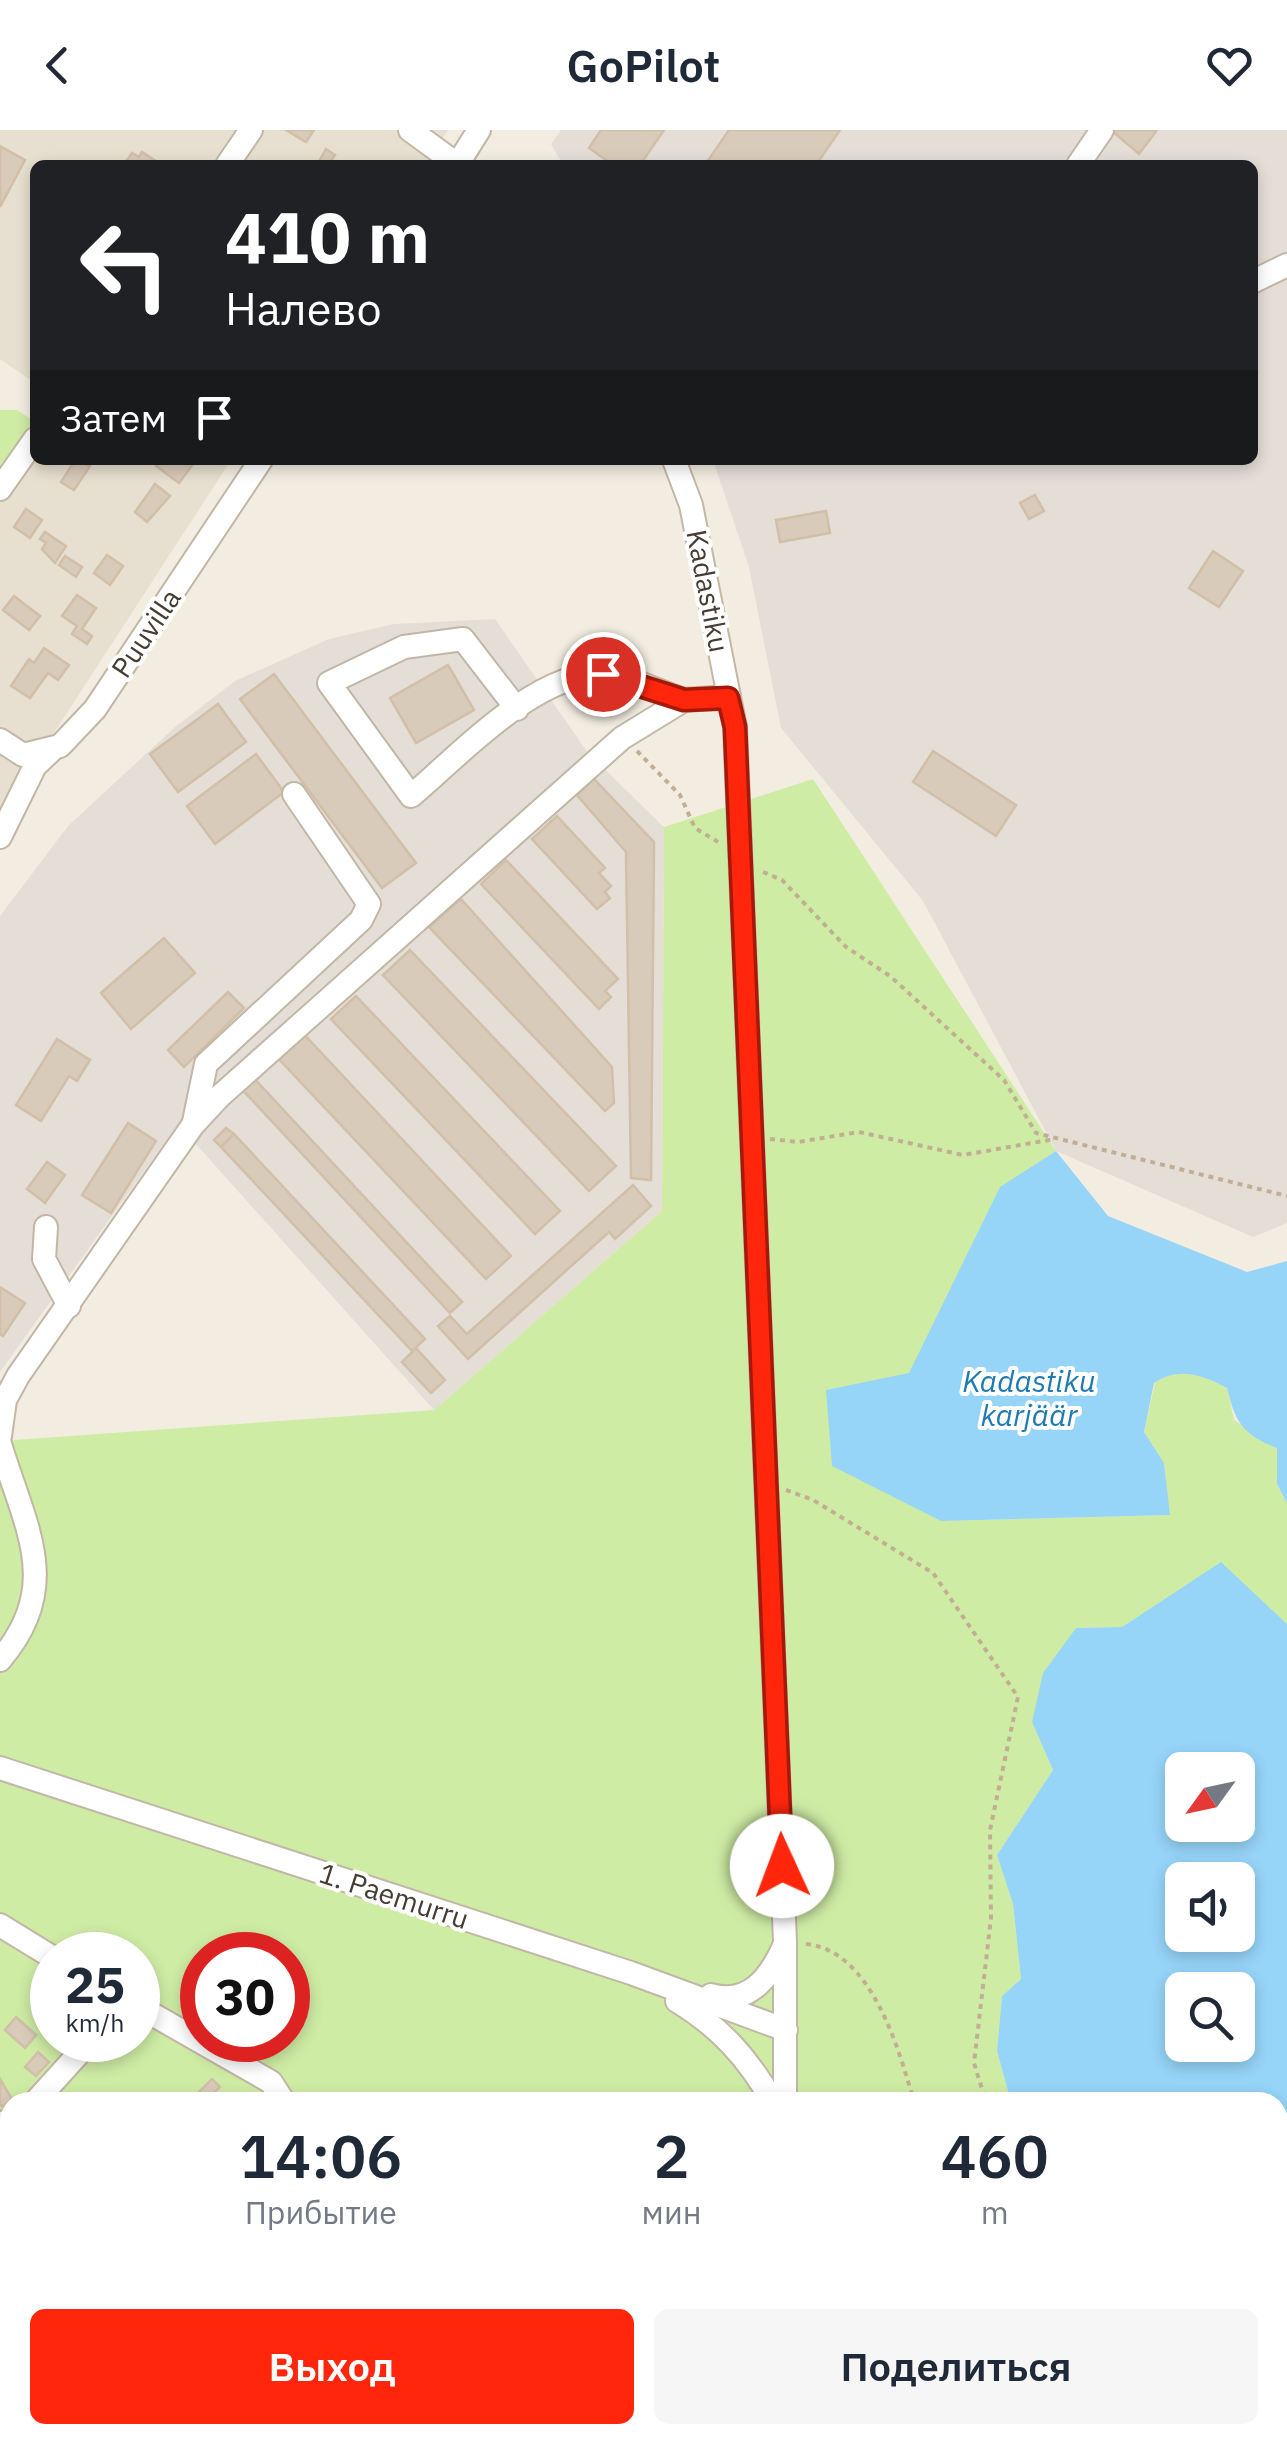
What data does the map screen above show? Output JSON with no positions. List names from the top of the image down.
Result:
{
  "streets": {
    "street": ["Kadastiku", "Puuvilla", "1. Paemurru"]
  },
  "crossings": [
    ["Kadastiku", "1. Paemurru"]
  ],
  "water": ["Kadastiku karjäär"],
  "north": "bottom left",
  "page": {
    "header": "GoPilot",
    "turn": ["410 m", "Налево"],
    "then": "Затем",
    "speed": "25 km/h",
    "limit": "30",
    "eta": [
      "14:06",
      "Прибытие",
      "2",
      "мин",
      "460",
      "m"
    ],
    "buttons": ["Выход", "Поделиться"]
  }
}
